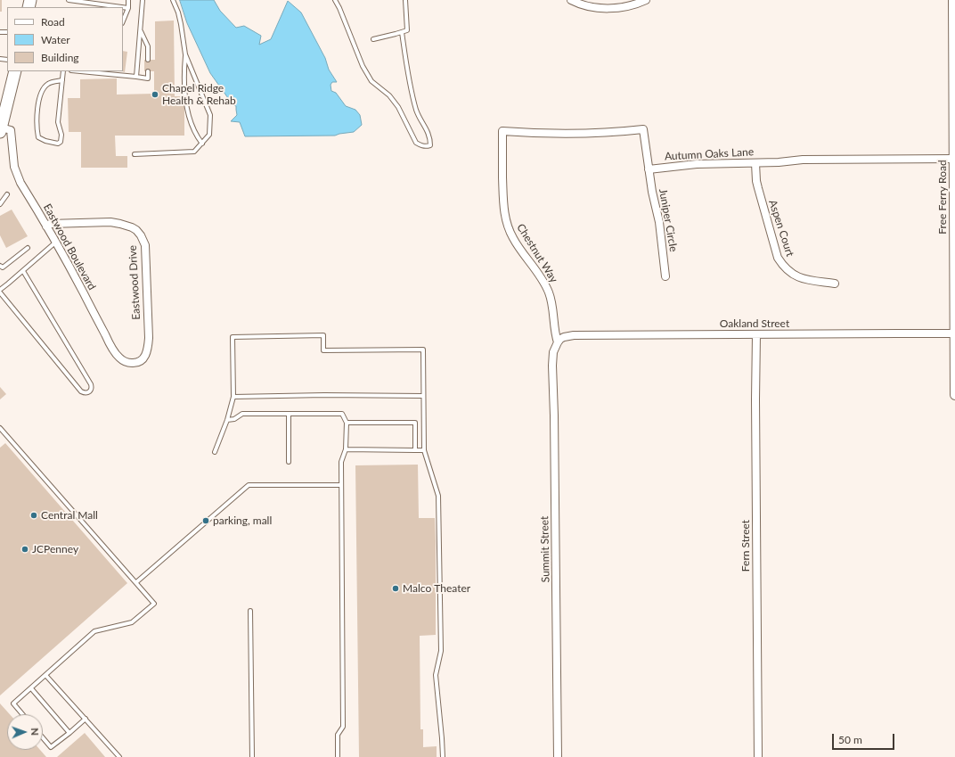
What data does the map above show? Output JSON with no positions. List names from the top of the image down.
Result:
{
  "streets": {
    "street": [
      "Autumn Oaks Lane",
      "Free Ferry Road",
      "Juniper Circle",
      "Aspen Court",
      "Eastwood Boulevard",
      "Chestnut Way",
      "Eastwood Drive",
      "Oakland Street",
      "Fern Street",
      "Summit Street"
    ]
  },
  "crossings": [
    ["Autumn Oaks Lane", "Free Ferry Road"],
    ["Autumn Oaks Lane", "Juniper Circle"],
    ["Autumn Oaks Lane", "Aspen Court"],
    ["Autumn Oaks Lane", "Chestnut Way"],
    ["Free Ferry Road", "Oakland Street"],
    ["Juniper Circle", "Chestnut Way"],
    ["Eastwood Boulevard", "Eastwood Drive"],
    ["Chestnut Way", "Oakland Street"],
    ["Chestnut Way", "Summit Street"],
    ["Oakland Street", "Fern Street"],
    ["Oakland Street", "Summit Street"]
  ],
  "places": [
    "Chapel Ridge Health & Rehab",
    "Central Mall",
    "parking, mall",
    "JCPenney",
    "Malco Theater"
  ],
  "legend": ["Road", "Water", "Building"],
  "scale_bar": "50 m",
  "north": "right"
}
